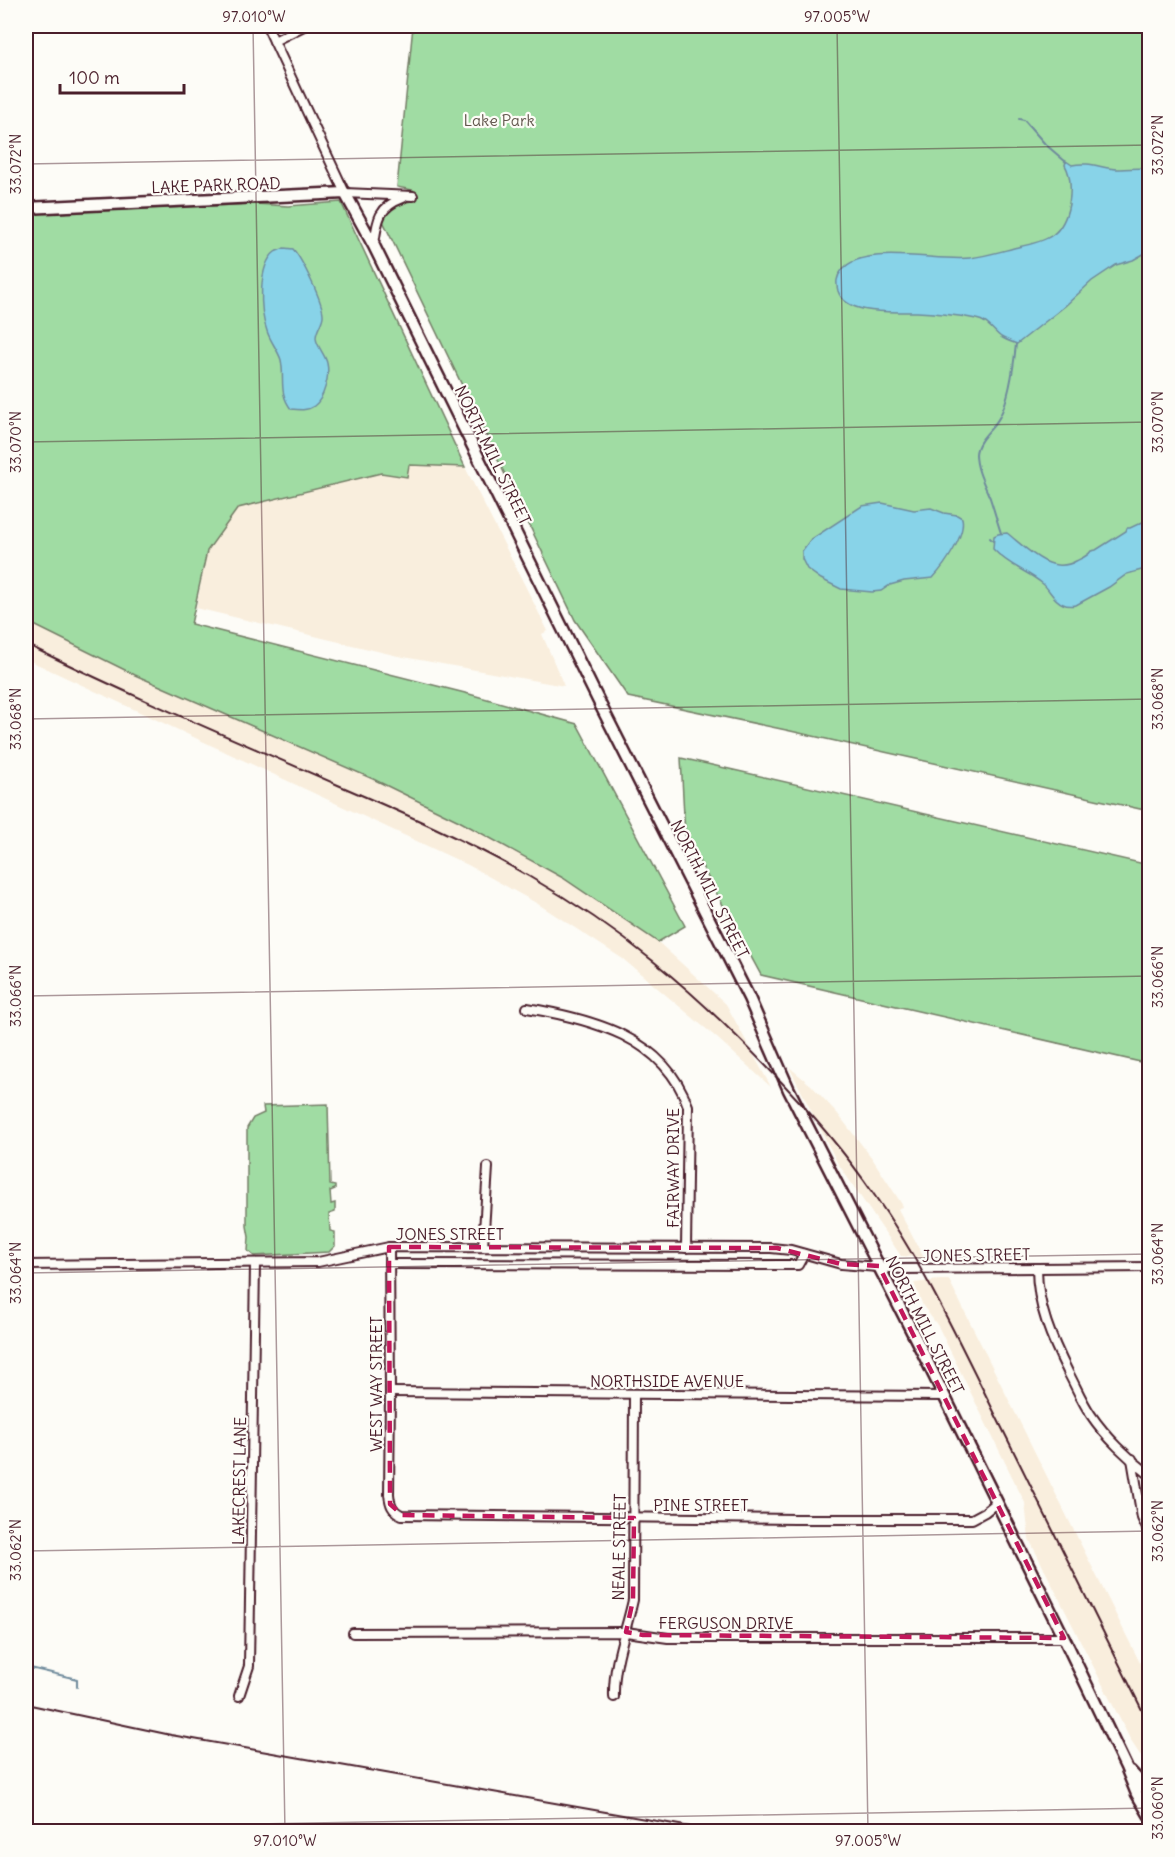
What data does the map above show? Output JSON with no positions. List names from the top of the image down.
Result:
{
  "streets": {
    "main road": ["LAKE PARK ROAD", "NORTH MILL STREET"],
    "street": [
      "FAIRWAY DRIVE",
      "JONES STREET",
      "NORTHSIDE AVENUE",
      "WEST WAY STREET",
      "LAKECREST LANE",
      "PINE STREET",
      "NEALE STREET",
      "FERGUSON DRIVE"
    ]
  },
  "crossings": [
    ["LAKE PARK ROAD", "NORTH MILL STREET"],
    ["NORTH MILL STREET", "JONES STREET"],
    ["NORTH MILL STREET", "NORTHSIDE AVENUE"],
    ["NORTH MILL STREET", "PINE STREET"],
    ["NORTH MILL STREET", "FERGUSON DRIVE"],
    ["FAIRWAY DRIVE", "JONES STREET"],
    ["JONES STREET", "WEST WAY STREET"],
    ["JONES STREET", "LAKECREST LANE"],
    ["NORTHSIDE AVENUE", "WEST WAY STREET"],
    ["NORTHSIDE AVENUE", "NEALE STREET"],
    ["WEST WAY STREET", "PINE STREET"],
    ["PINE STREET", "NEALE STREET"],
    ["NEALE STREET", "FERGUSON DRIVE"]
  ],
  "parks": ["Lake Park"],
  "scale_bar": "100 m",
  "coordinates": [
    "97.010°W",
    "97.005°W",
    "33.072°N",
    "33.070°N",
    "33.068°N",
    "33.066°N",
    "33.064°N",
    "33.062°N",
    "33.060°N"
  ]
}
